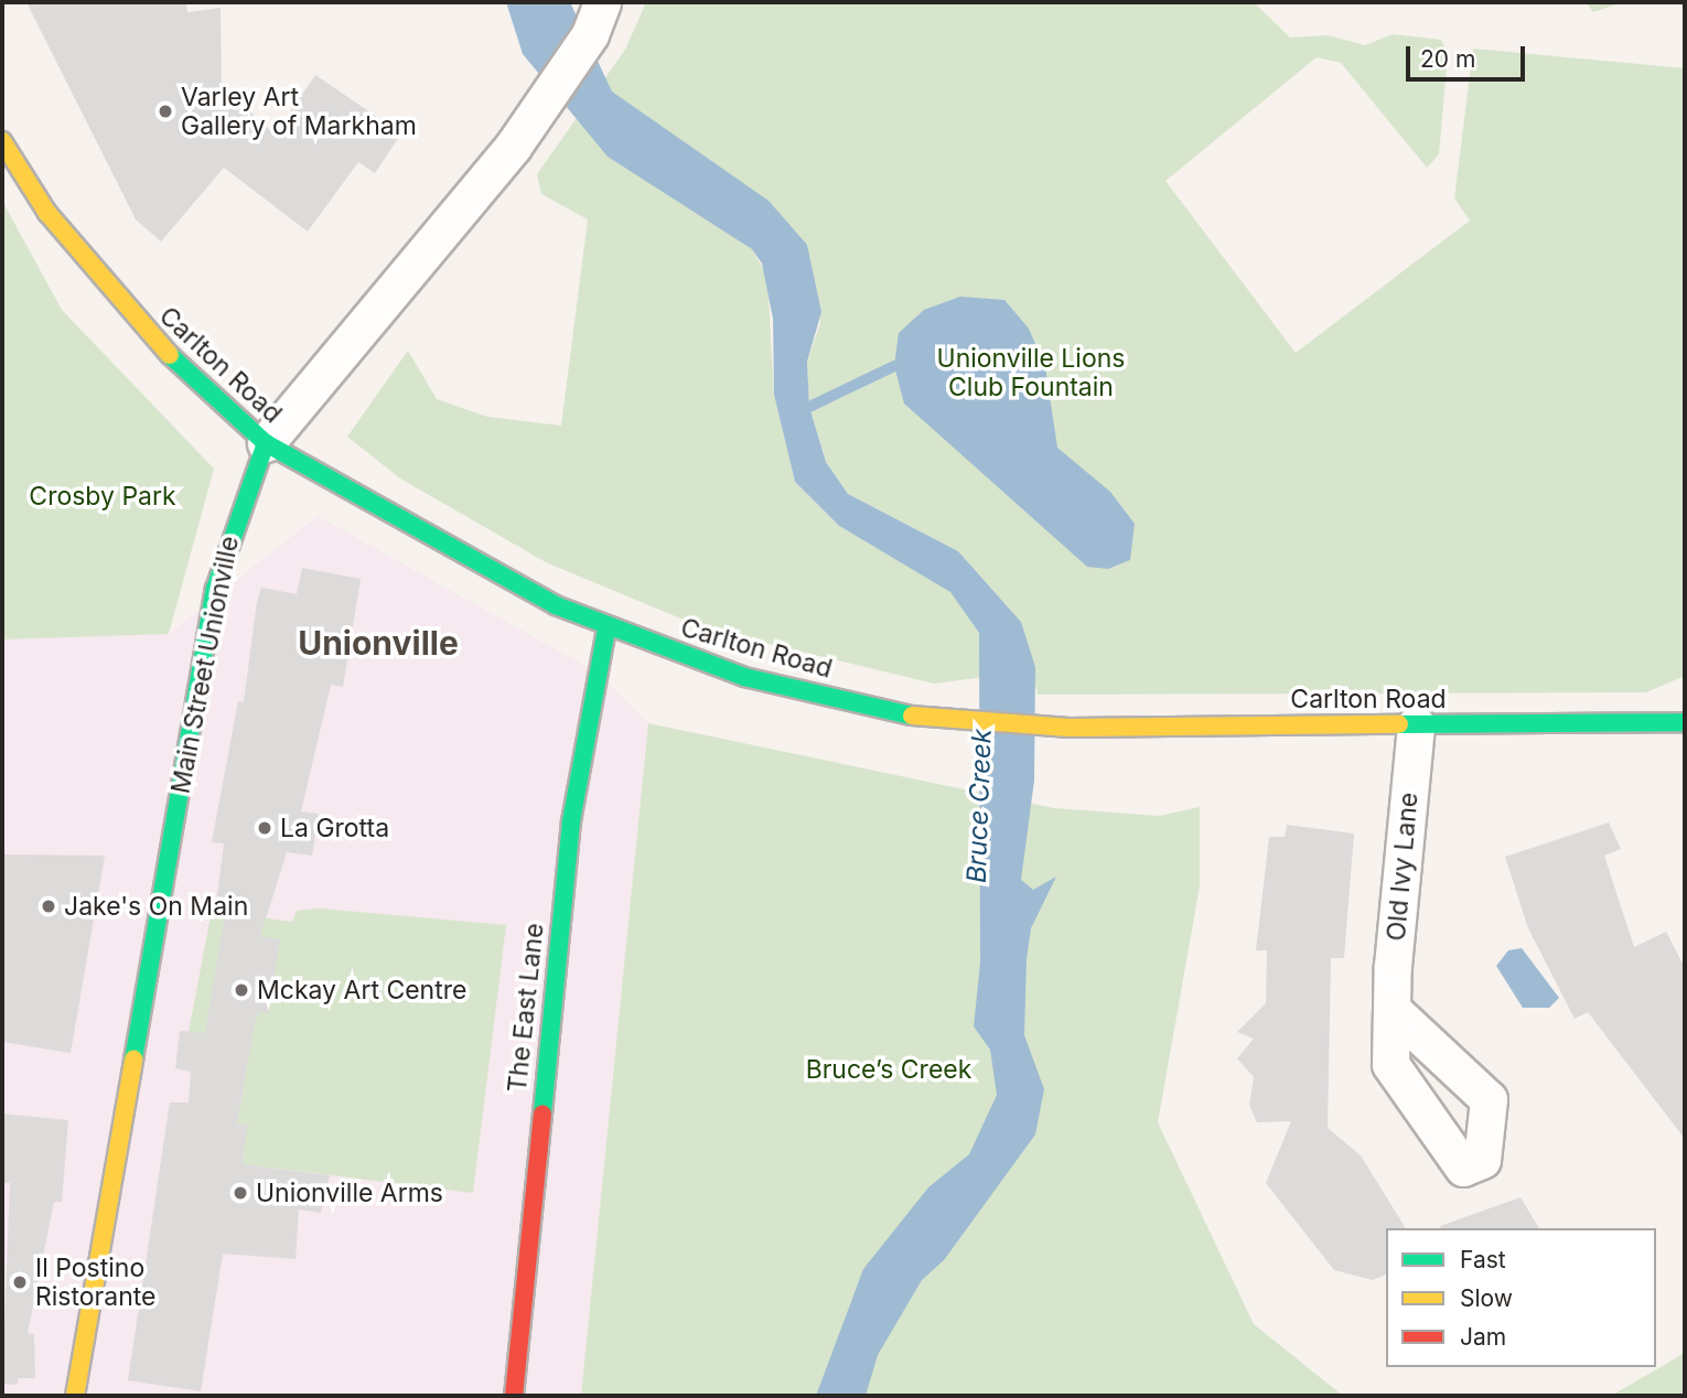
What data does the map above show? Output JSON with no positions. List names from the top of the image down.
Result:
{
  "streets": {
    "main road": ["Carlton Road", "Main Street Unionville", "The East Lane"],
    "street": ["Old Ivy Lane"]
  },
  "crossings": [
    ["Carlton Road", "Main Street Unionville"],
    ["Carlton Road", "Old Ivy Lane"],
    ["Carlton Road", "The East Lane"]
  ],
  "districts": ["Unionville"],
  "water": ["Bruce Creek"],
  "parks": ["Unionville Lions Club Fountain", "Crosby Park", "Bruce’s Creek"],
  "places": [
    "Varley Art Gallery of Markham",
    "La Grotta",
    "Jake's On Main",
    "Mckay Art Centre",
    "Unionville Arms",
    "Il Postino Ristorante"
  ],
  "legend": ["Fast", "Slow", "Jam"],
  "scale_bar": "20 m"
}
